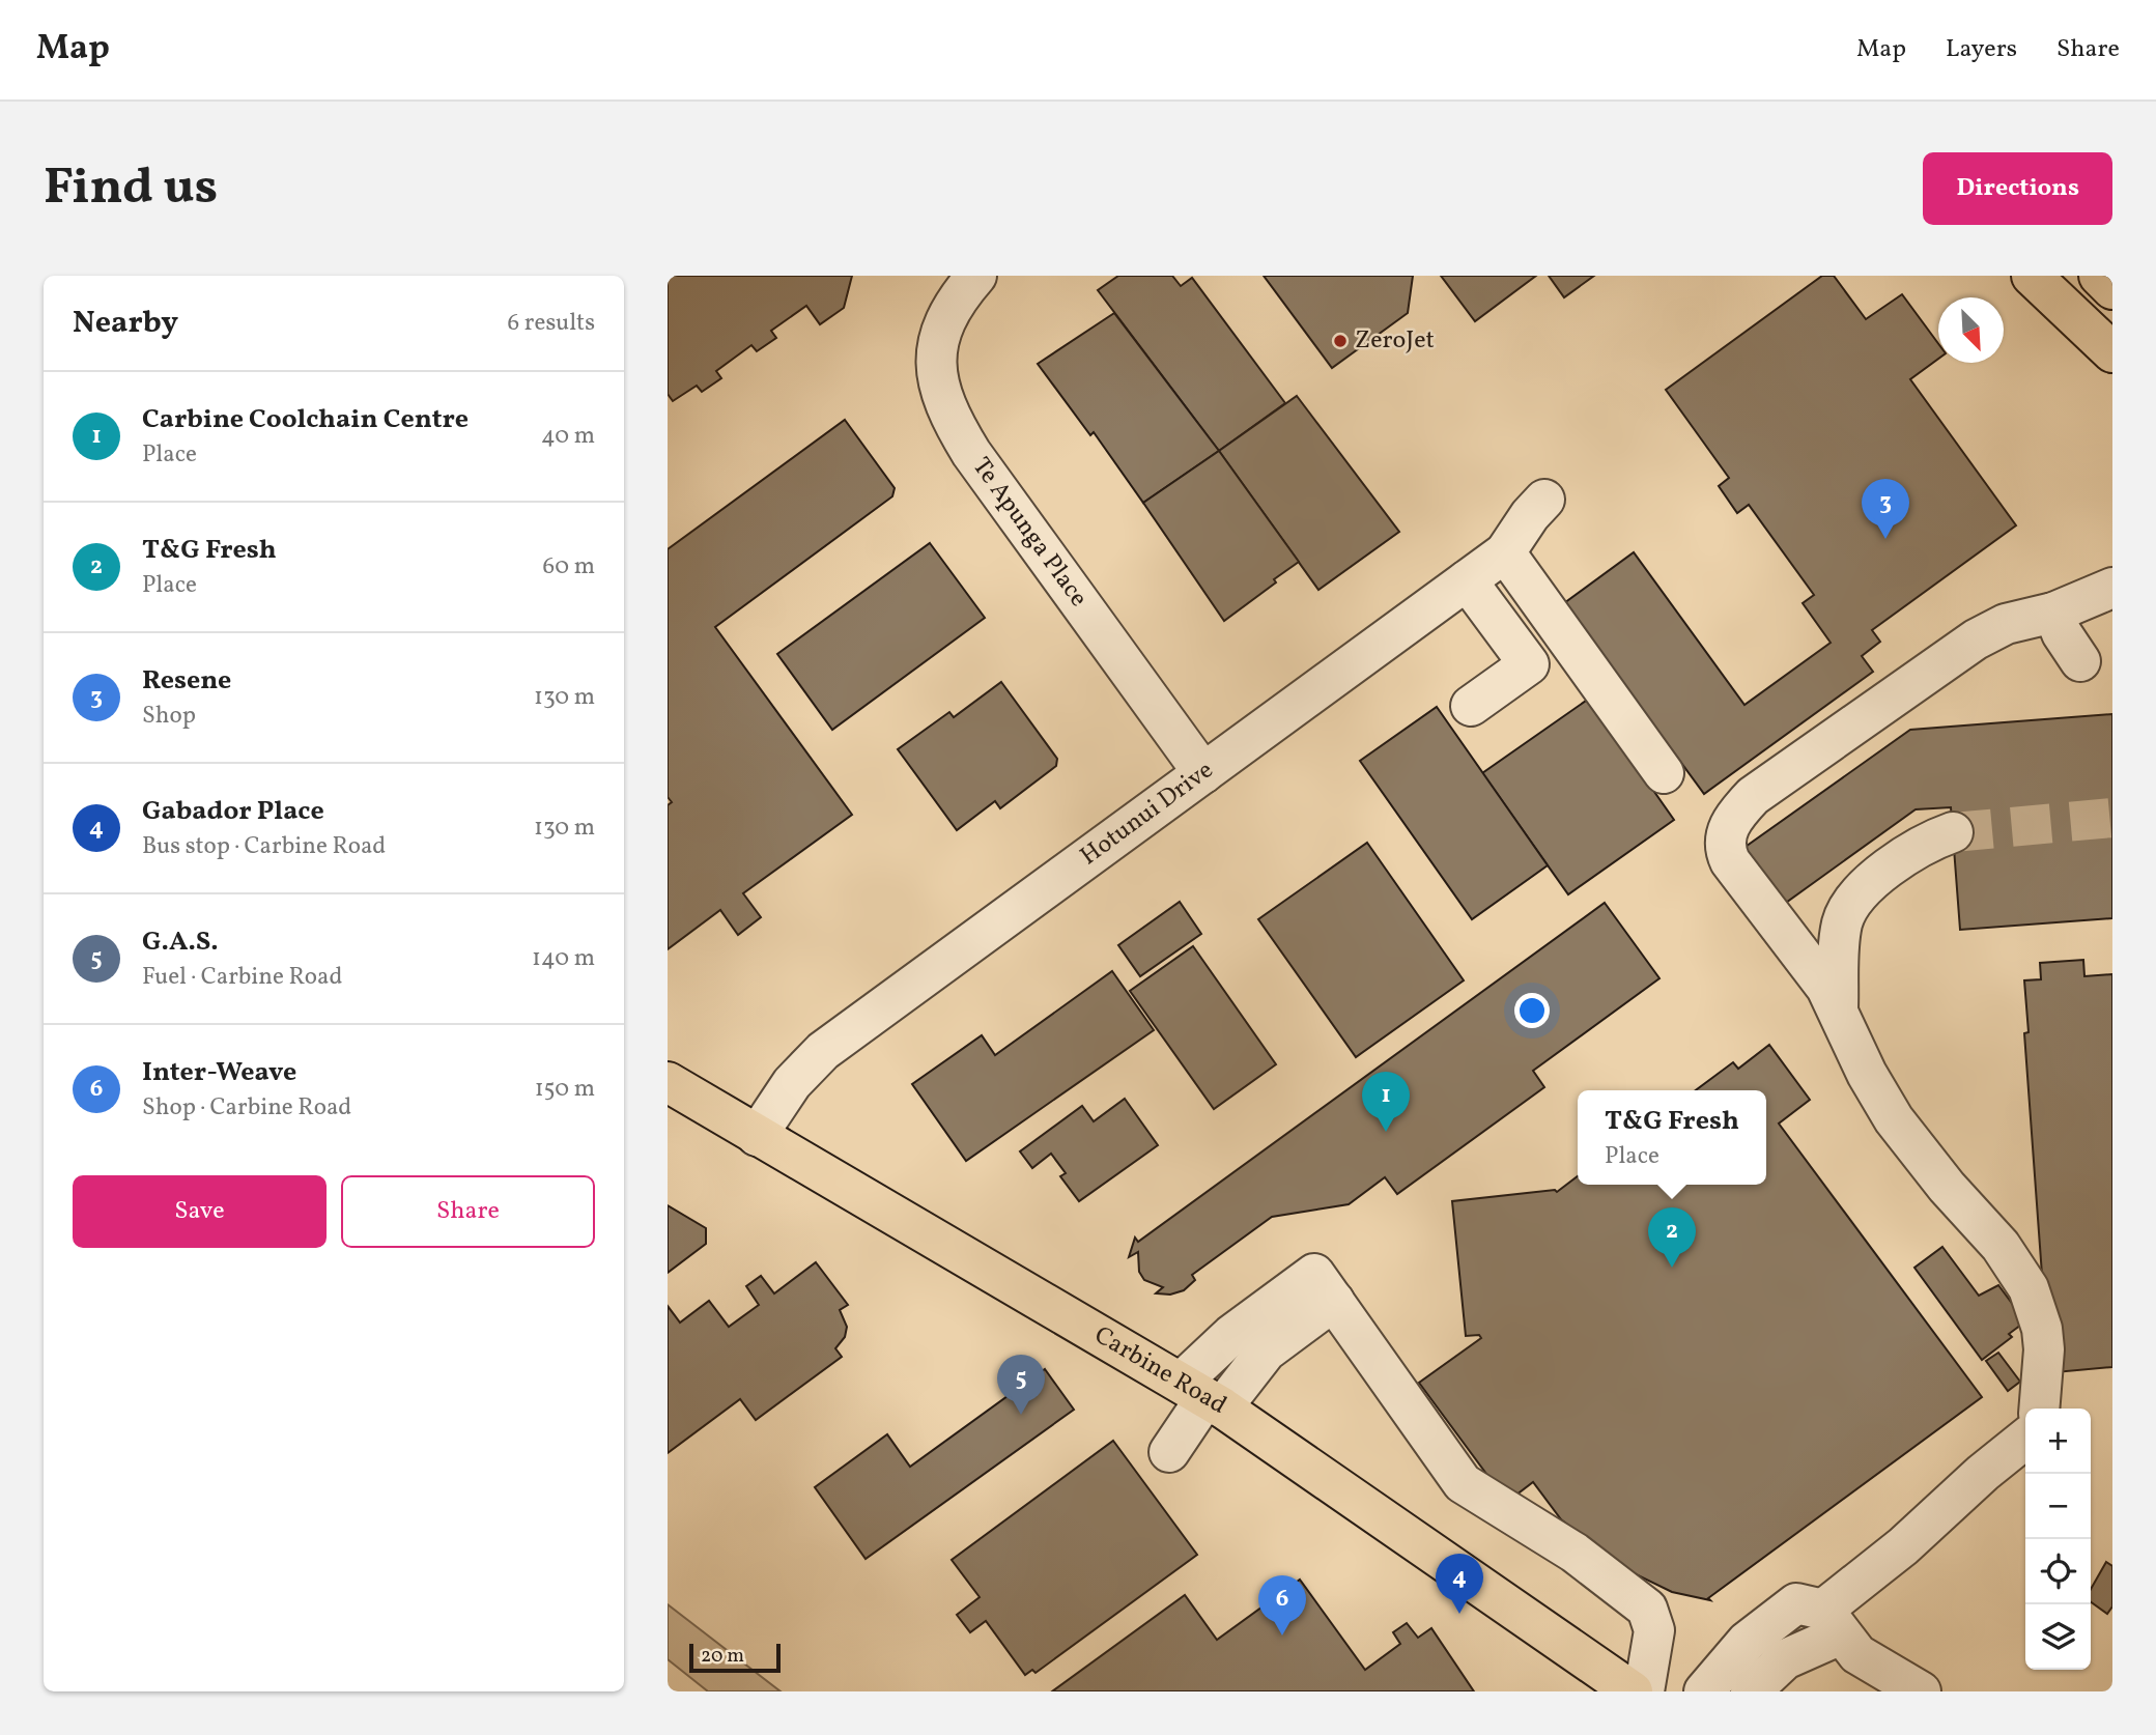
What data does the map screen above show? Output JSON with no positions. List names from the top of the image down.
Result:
{
  "streets": {
    "main road": ["Carbine Road"],
    "street": ["Te Apunga Place", "Hotunui Drive"]
  },
  "crossings": [
    ["Te Apunga Place", "Hotunui Drive"],
    ["Hotunui Drive", "Carbine Road"]
  ],
  "places": ["ZeroJet"],
  "scale_bar": "20 m",
  "north": "bottom right",
  "page": {
    "header": "Map",
    "nav": ["Map", "Layers", "Share"],
    "buttons": [
      "Directions",
      ["Save", "Share"]
    ],
    "title": "Find us",
    "heading": ["Nearby", "6 results"],
    "list": [
      {
        "mark": "1",
        "name": "Carbine Coolchain Centre",
        "note": "Place",
        "value": "40 m"
      },
      {
        "mark": "2",
        "name": "T&G Fresh",
        "note": "Place",
        "value": "60 m"
      },
      {
        "mark": "3",
        "name": "Resene",
        "note": "Shop",
        "value": "130 m"
      },
      {
        "mark": "4",
        "name": "Gabador Place",
        "note": "Bus stop · Carbine Road",
        "value": "130 m"
      },
      {
        "mark": "5",
        "name": "G.A.S.",
        "note": "Fuel · Carbine Road",
        "value": "140 m"
      },
      {
        "mark": "6",
        "name": "Inter-Weave",
        "note": "Shop · Carbine Road",
        "value": "150 m"
      }
    ],
    "pins": [
      "3",
      "1",
      "2",
      "5",
      "4",
      "6"
    ],
    "popup": ["T&G Fresh", "Place"],
    "map_buttons": ["+", "−"],
    "scale": "20 m"
  }
}
